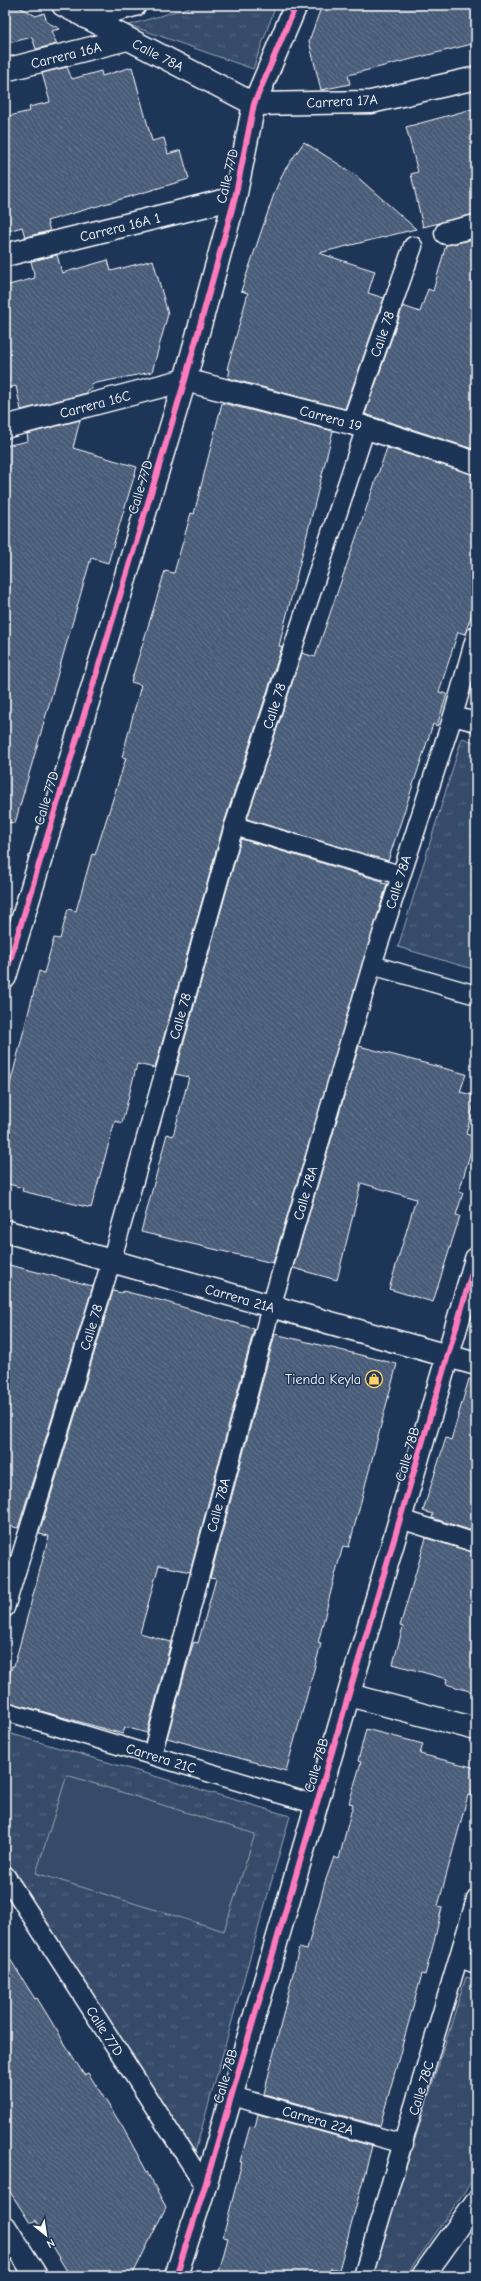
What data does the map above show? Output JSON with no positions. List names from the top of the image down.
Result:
{
  "streets": {
    "street": [
      "Carrera 16A",
      "Calle 78A",
      "Carrera 17A",
      "Calle 77D",
      "Carrera 16A 1",
      "Carrera 16C",
      "Carrera 19",
      "Carrera 21A",
      "Calle 78B"
    ],
    "lane": [
      "Calle 78",
      "Carrera 21C",
      "Calle 78C",
      "Carrera 22A"
    ]
  },
  "crossings": [
    ["Carrera 16A", "Calle 78A"],
    ["Calle 78A", "Carrera 17A"],
    ["Calle 78A", "Calle 77D"],
    ["Calle 78A", "Carrera 21A"],
    ["Calle 78A", "Carrera 21C"],
    ["Carrera 17A", "Calle 77D"],
    ["Calle 77D", "Carrera 16A 1"],
    ["Calle 77D", "Carrera 16C"],
    ["Calle 77D", "Carrera 19"],
    ["Calle 77D", "Calle 78B"],
    ["Calle 78", "Carrera 19"],
    ["Calle 78", "Carrera 21A"],
    ["Carrera 16C", "Carrera 19"],
    ["Carrera 21A", "Calle 78B"],
    ["Calle 78B", "Carrera 21C"],
    ["Calle 78B", "Carrera 22A"],
    ["Calle 78C", "Carrera 22A"]
  ],
  "places": {
    "shop": ["Tienda Keyla"]
  },
  "north": "bottom right"
}
